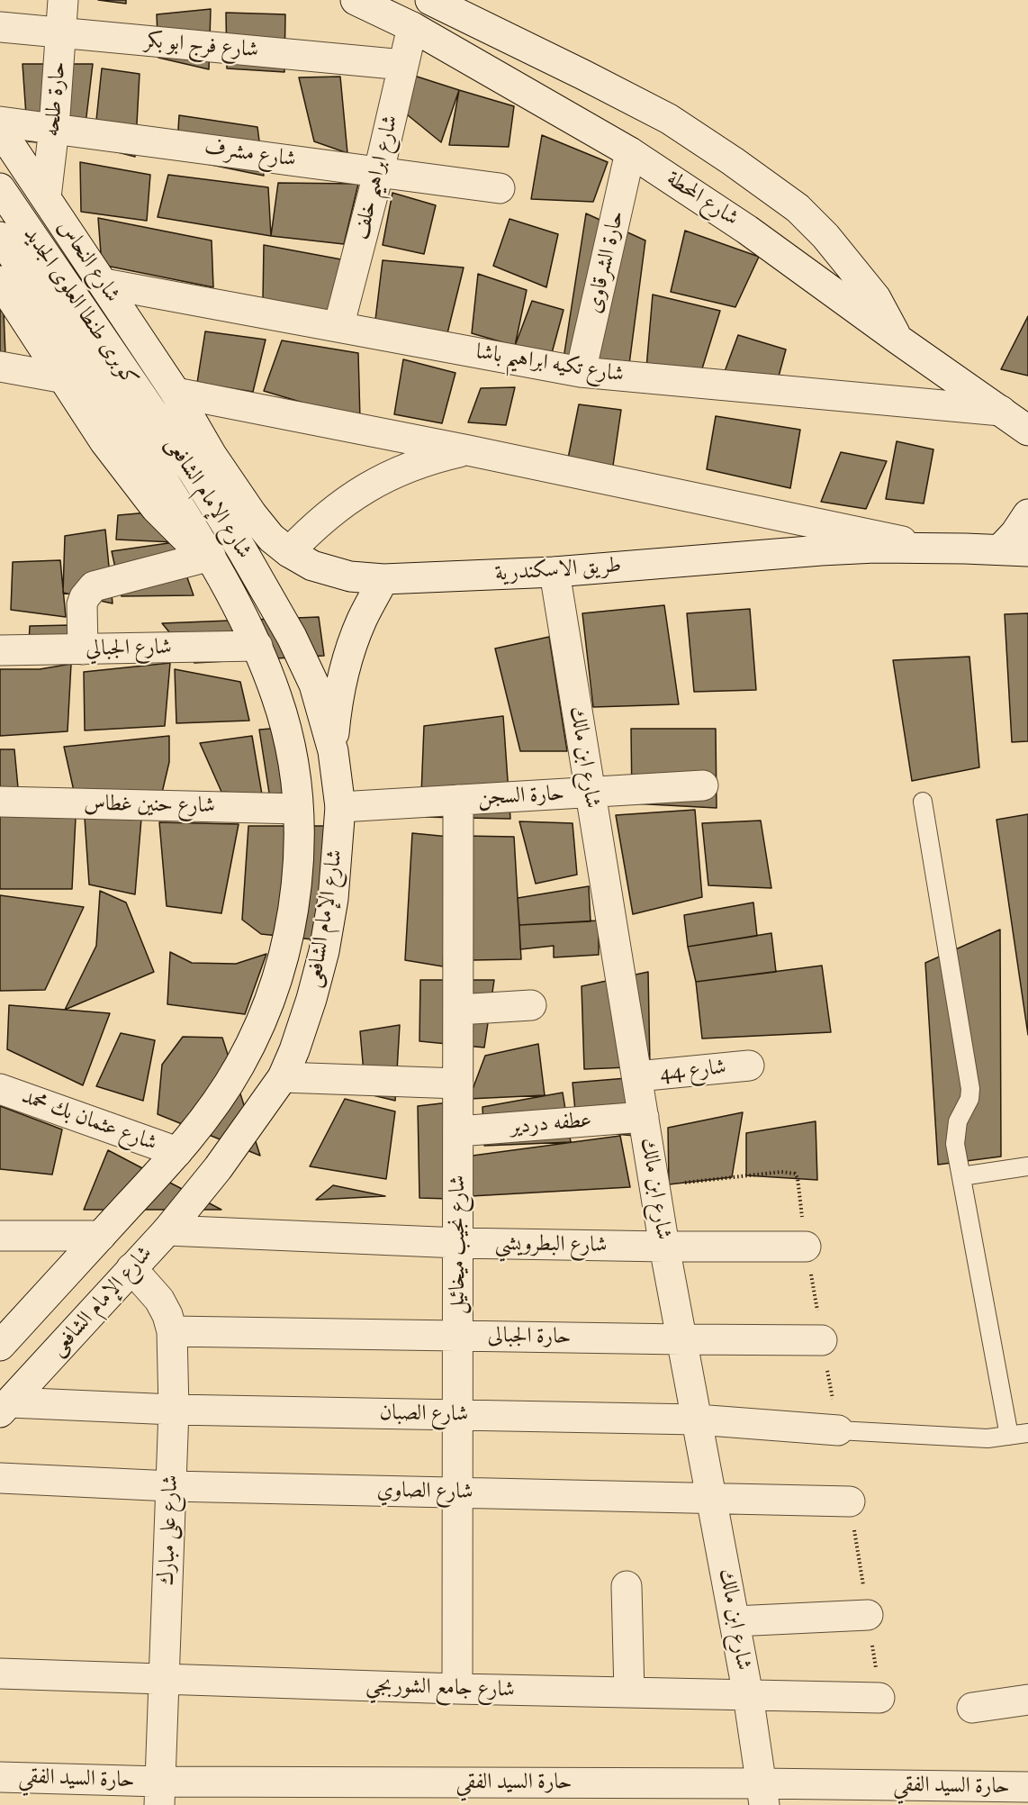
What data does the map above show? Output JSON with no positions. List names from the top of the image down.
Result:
{
  "streets": {
    "street": [
      "شارع فرج ابو بكر",
      "حارة طلحه",
      "شارع مشرف",
      "شارع ابراهيم خلف",
      "شارع المحطة",
      "شارع النحاس",
      "حارة الشرقاوى",
      "كوبرى طنطا العلوى الجديد",
      "شارع تكيه ابراهيم باشا",
      "شارع الإمام الشافعى",
      "طريق الاسكندرية",
      "شارع الجبالي",
      "شارع ابن مالك",
      "حارة السجن",
      "شارع حنين غطاس",
      "شارع 44",
      "شارع عثمان بك محمد",
      "عطفه دردير",
      "شارع نجيب ميخائيل",
      "شارع البطرويشي",
      "حارة الجبالى",
      "شارع الصبان",
      "شارع الصاوي",
      "شارع على مبارك",
      "شارع جامع الشوربجي",
      "حارة السيد الفقي"
    ]
  },
  "crossings": [
    ["شارع فرج ابو بكر", "حارة طلحه"],
    ["شارع فرج ابو بكر", "شارع ابراهيم خلف"],
    ["حارة طلحه", "شارع مشرف"],
    ["حارة طلحه", "شارع النحاس"],
    ["شارع مشرف", "شارع ابراهيم خلف"],
    ["شارع ابراهيم خلف", "شارع المحطة"],
    ["شارع ابراهيم خلف", "شارع تكيه ابراهيم باشا"],
    ["شارع المحطة", "حارة الشرقاوى"],
    ["شارع المحطة", "شارع تكيه ابراهيم باشا"],
    ["شارع النحاس", "شارع تكيه ابراهيم باشا"],
    ["شارع النحاس", "طريق الاسكندرية"],
    ["حارة الشرقاوى", "شارع تكيه ابراهيم باشا"],
    ["كوبرى طنطا العلوى الجديد", "شارع الإمام الشافعى"],
    ["شارع الإمام الشافعى", "شارع الجبالي"],
    ["شارع الإمام الشافعى", "حارة السجن"],
    ["شارع الإمام الشافعى", "شارع حنين غطاس"],
    ["شارع الإمام الشافعى", "شارع عثمان بك محمد"],
    ["شارع الإمام الشافعى", "شارع البطرويشي"],
    ["شارع الإمام الشافعى", "شارع الصبان"],
    ["شارع الإمام الشافعى", "شارع على مبارك"],
    ["طريق الاسكندرية", "شارع ابن مالك"],
    ["شارع ابن مالك", "حارة السجن"],
    ["شارع ابن مالك", "شارع 44"],
    ["شارع ابن مالك", "عطفه دردير"],
    ["شارع ابن مالك", "شارع البطرويشي"],
    ["شارع ابن مالك", "حارة الجبالى"],
    ["شارع ابن مالك", "شارع الصبان"],
    ["شارع ابن مالك", "شارع الصاوي"],
    ["شارع ابن مالك", "شارع جامع الشوربجي"],
    ["شارع ابن مالك", "حارة السيد الفقي"],
    ["حارة السجن", "شارع نجيب ميخائيل"],
    ["عطفه دردير", "شارع نجيب ميخائيل"],
    ["شارع نجيب ميخائيل", "شارع البطرويشي"],
    ["شارع نجيب ميخائيل", "حارة الجبالى"],
    ["شارع نجيب ميخائيل", "شارع الصبان"],
    ["شارع نجيب ميخائيل", "شارع الصاوي"],
    ["شارع نجيب ميخائيل", "شارع جامع الشوربجي"],
    ["حارة الجبالى", "شارع على مبارك"],
    ["شارع الصبان", "شارع على مبارك"],
    ["شارع الصاوي", "شارع على مبارك"],
    ["شارع على مبارك", "شارع جامع الشوربجي"],
    ["شارع على مبارك", "حارة السيد الفقي"]
  ]
}
